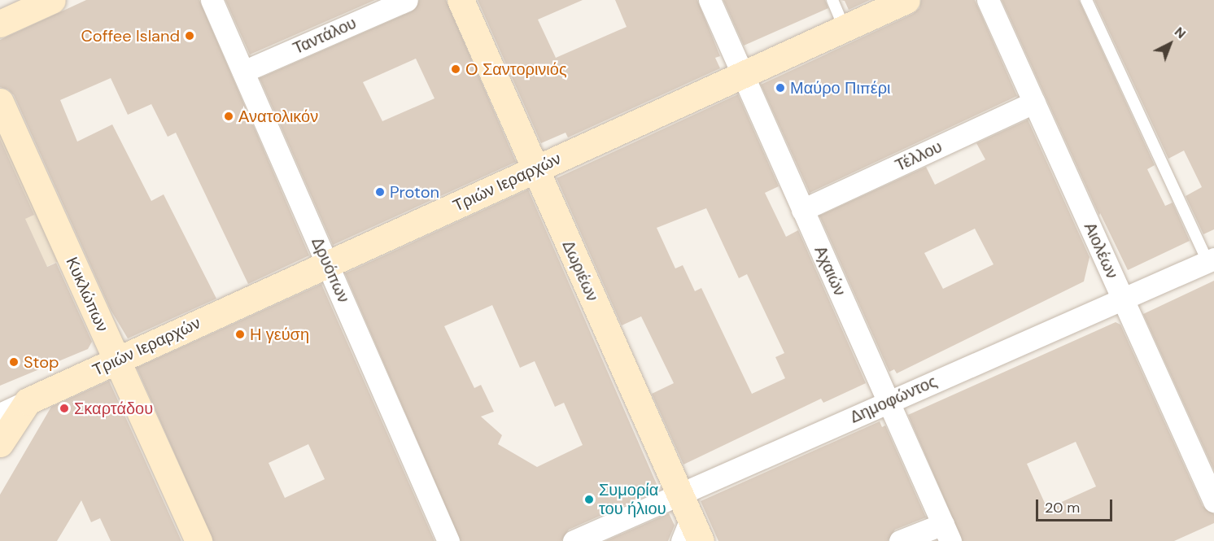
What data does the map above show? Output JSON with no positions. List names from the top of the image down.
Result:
{
  "streets": {
    "street": [
      "Ταντάλου",
      "Τέλλου",
      "Τριών Ιεραρχών",
      "Αιολέων",
      "Δρυόπων",
      "Δωριέων",
      "Αχαιών",
      "Κυκλώπων",
      "Δημοφώντος"
    ]
  },
  "crossings": [
    ["Ταντάλου", "Δρυόπων"],
    ["Τέλλου", "Αιολέων"],
    ["Τέλλου", "Αχαιών"],
    ["Τριών Ιεραρχών", "Δρυόπων"],
    ["Τριών Ιεραρχών", "Δωριέων"],
    ["Τριών Ιεραρχών", "Αχαιών"],
    ["Τριών Ιεραρχών", "Κυκλώπων"],
    ["Αιολέων", "Δημοφώντος"],
    ["Δωριέων", "Δημοφώντος"],
    ["Αχαιών", "Δημοφώντος"]
  ],
  "places": [
    "Coffee Island",
    "Ο Σαντορινιός",
    "Μαύρο Πιπέρι",
    "Ανατολικόν",
    "Proton",
    "Η γεύση",
    "Stop",
    "Σκαρτάδου",
    "Συμορία του ήλιου"
  ],
  "scale_bar": "20 m",
  "north": "top right"
}
